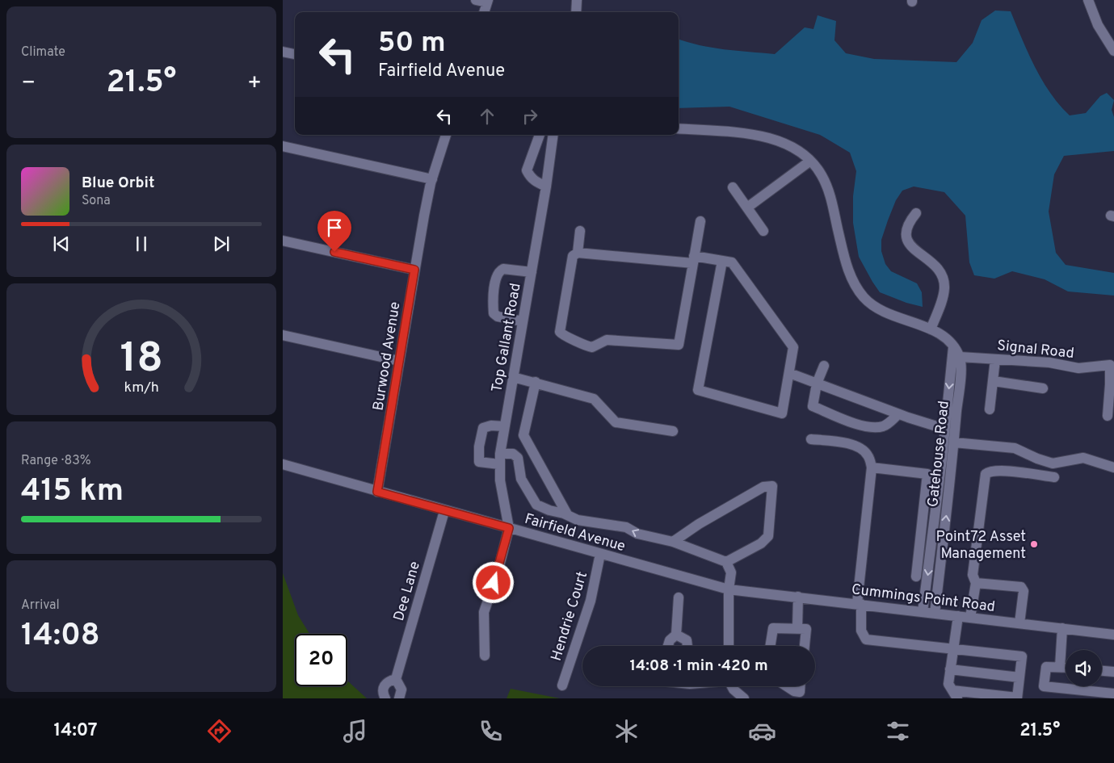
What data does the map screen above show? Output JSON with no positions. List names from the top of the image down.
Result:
{
  "streets": {
    "street": [
      "Top Gallant Road",
      "Signal Road",
      "Burwood Avenue",
      "Gatehouse Road",
      "Fairfield Avenue",
      "Dee Lane",
      "Cummings Point Road",
      "Hendrie Court"
    ]
  },
  "crossings": [
    ["Top Gallant Road", "Fairfield Avenue"],
    ["Signal Road", "Gatehouse Road"],
    ["Burwood Avenue", "Fairfield Avenue"],
    ["Gatehouse Road", "Cummings Point Road"],
    ["Fairfield Avenue", "Dee Lane"],
    ["Fairfield Avenue", "Cummings Point Road"],
    ["Fairfield Avenue", "Hendrie Court"]
  ],
  "places": ["Point72 Asset Management"],
  "page": {
    "tile": [
      "Climate",
      ["Range · 83%", "415 km"],
      ["Arrival", "14:08"]
    ],
    "turn": ["50 m", "Fairfield Avenue"],
    "heat": ["−", "21.5°", "+"],
    "song": ["Blue Orbit", "Sona"],
    "limit": "20",
    "trip": "14:08 · 1 min · 420 m",
    "tabs": ["14:07", "21.5°"],
    "gauge": ["18", "km/h"]
  }
}
